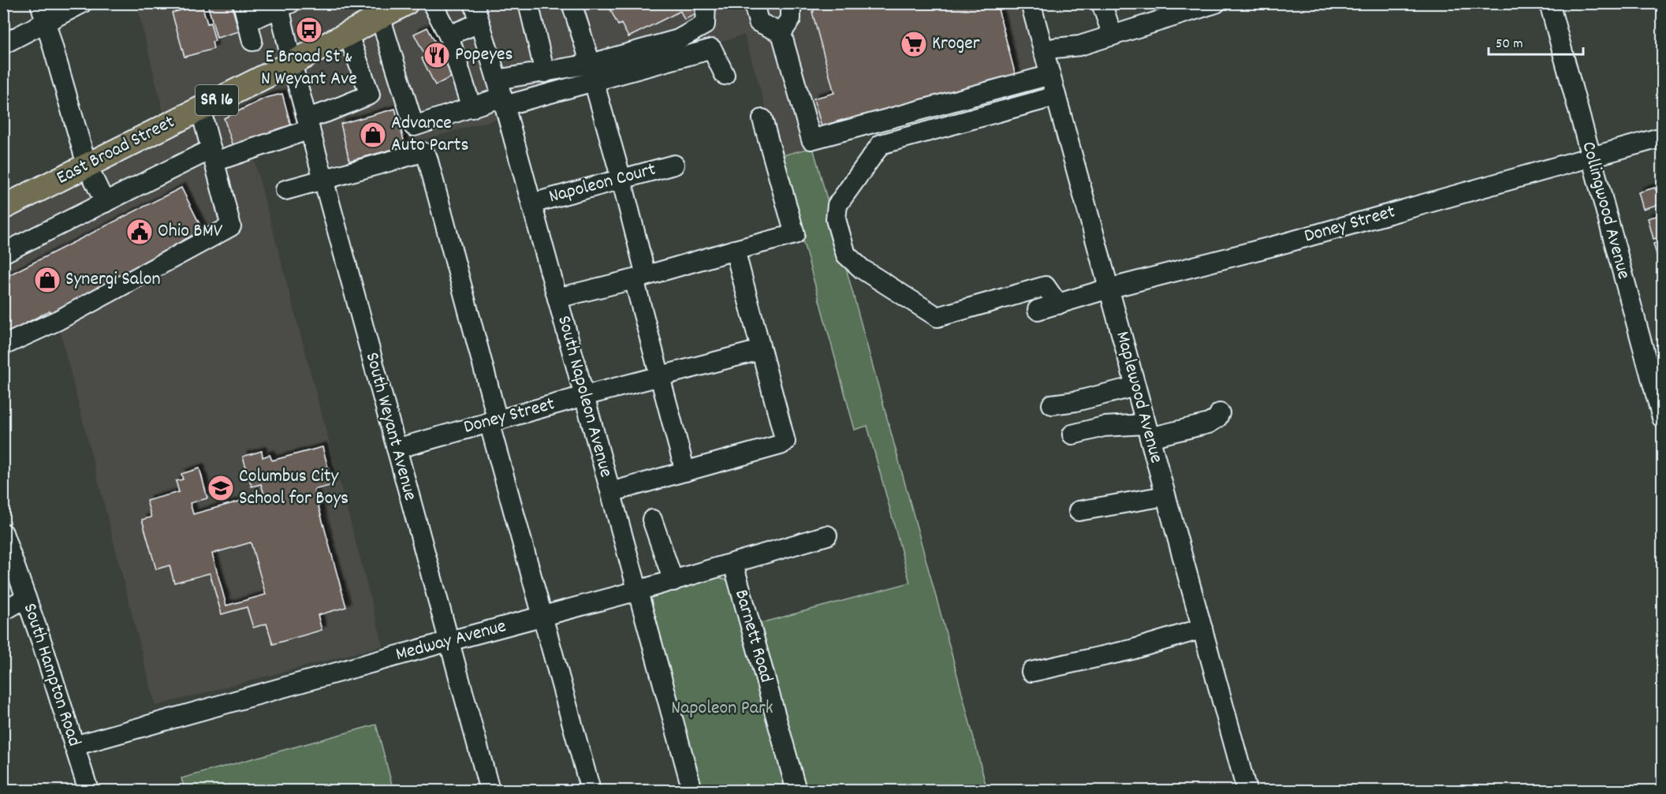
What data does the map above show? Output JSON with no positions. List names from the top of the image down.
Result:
{
  "streets": {
    "main road": ["SR 16", "East Broad Street"],
    "street": [
      "Napoleon Court",
      "Collingwood Avenue",
      "Doney Street",
      "South Napoleon Avenue",
      "Maplewood Avenue",
      "South Weyant Avenue",
      "Barnett Road",
      "Medway Avenue",
      "South Hampton Road"
    ]
  },
  "crossings": [
    ["East Broad Street", "South Weyant Avenue"],
    ["Napoleon Court", "South Napoleon Avenue"],
    ["Collingwood Avenue", "Doney Street"],
    ["Doney Street", "South Napoleon Avenue"],
    ["Doney Street", "Maplewood Avenue"],
    ["Doney Street", "South Weyant Avenue"],
    ["South Napoleon Avenue", "Medway Avenue"],
    ["South Weyant Avenue", "Medway Avenue"],
    ["Barnett Road", "Medway Avenue"],
    ["Medway Avenue", "South Hampton Road"]
  ],
  "parks": ["Napoleon Park"],
  "places": {
    "bus stop": ["E Broad St & N Weyant Ave"],
    "supermarket": ["Kroger"],
    "restaurant": ["Popeyes"],
    "shop": ["Advance Auto Parts", "Synergi Salon"],
    "public building": ["Ohio BMV"],
    "school or university": ["Columbus City School for Boys"]
  },
  "scale_bar": "50 m"
}
